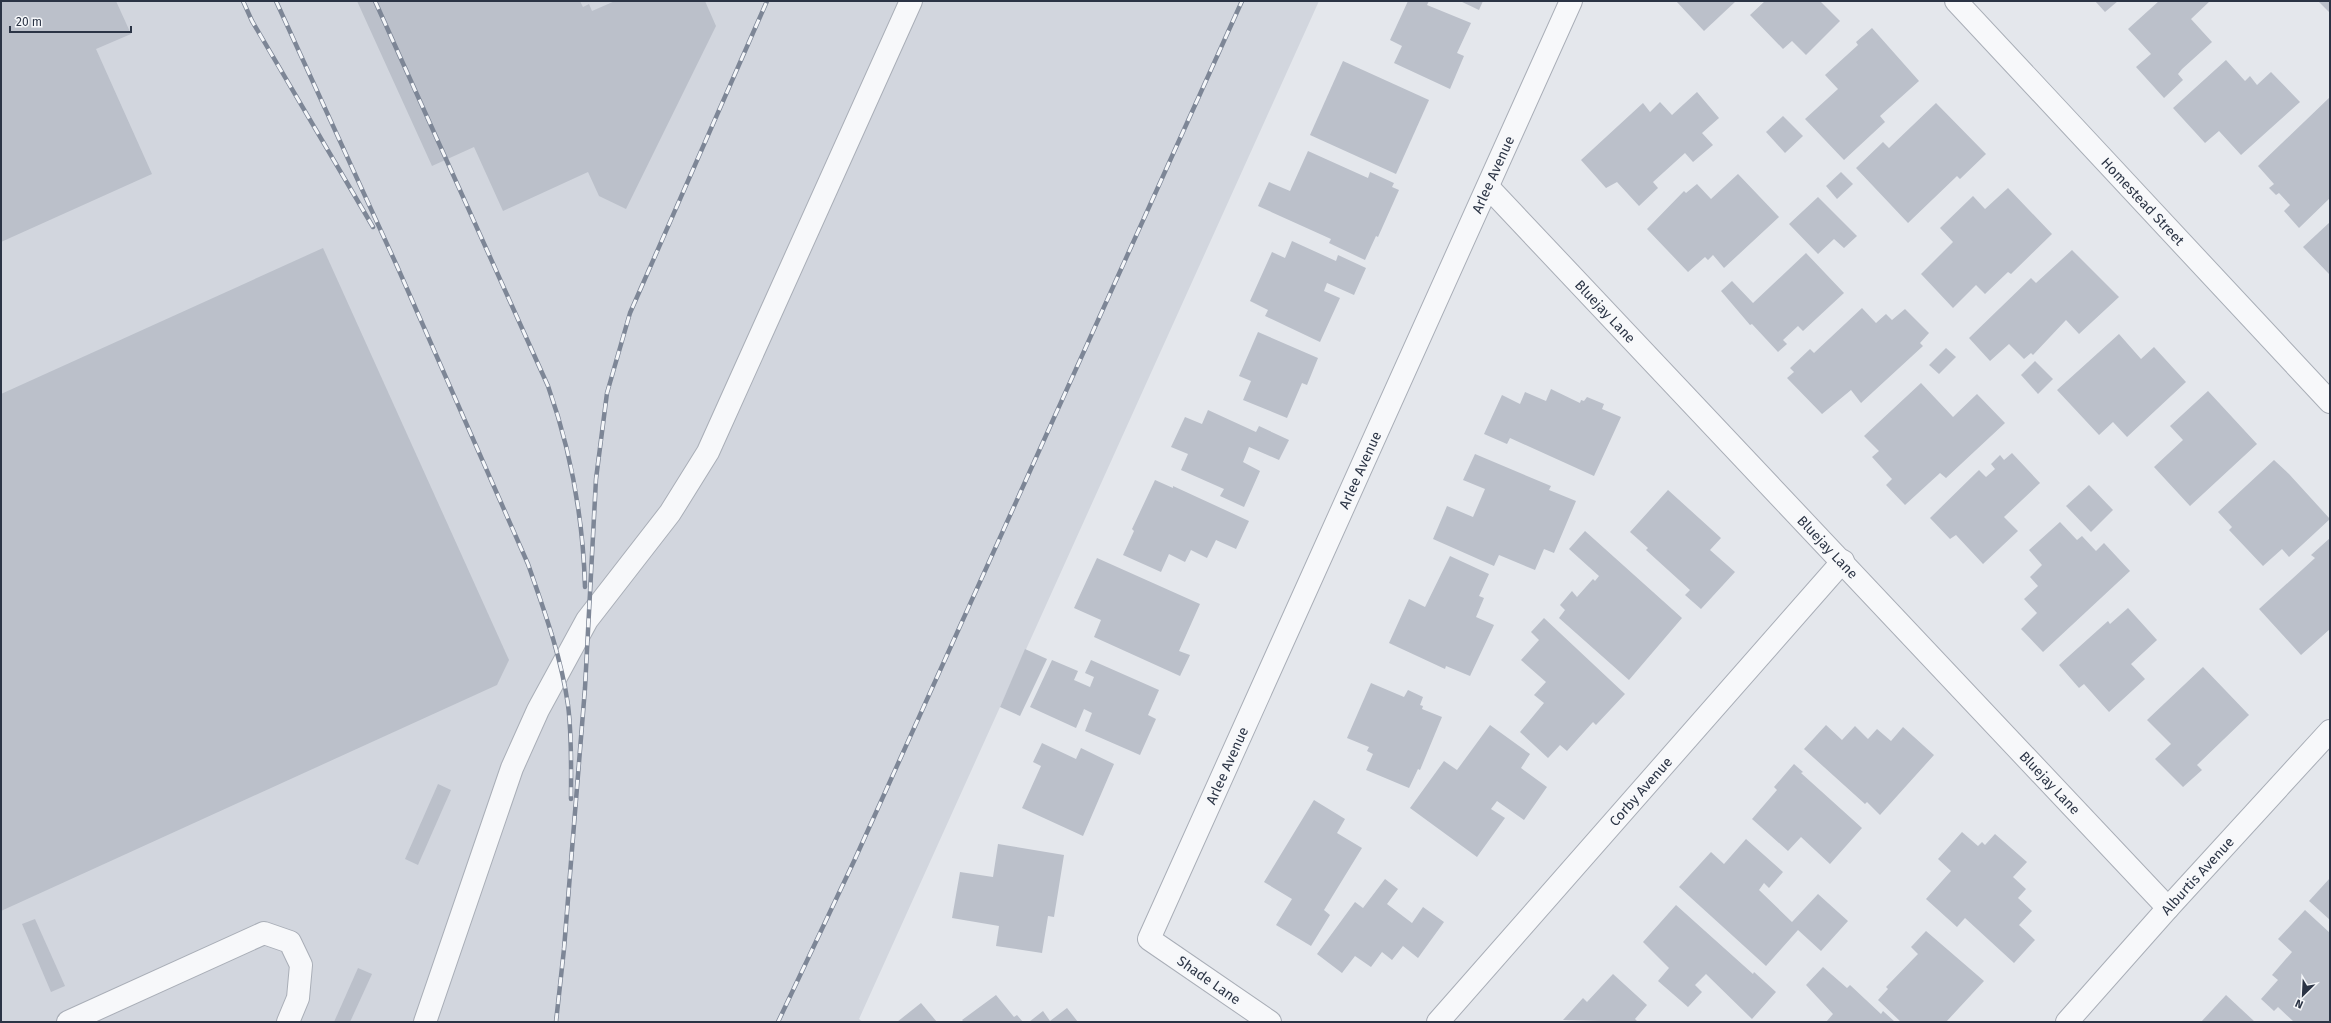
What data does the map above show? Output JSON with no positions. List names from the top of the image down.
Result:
{
  "streets": {
    "street": [
      "Arlee Avenue",
      "Homestead Street",
      "Bluejay Lane",
      "Corby Avenue",
      "Alburtis Avenue",
      "Shade Lane"
    ]
  },
  "crossings": [
    ["Arlee Avenue", "Bluejay Lane"],
    ["Arlee Avenue", "Shade Lane"],
    ["Bluejay Lane", "Corby Avenue"],
    ["Bluejay Lane", "Alburtis Avenue"]
  ],
  "scale_bar": "20 m",
  "north": "bottom left"
}
